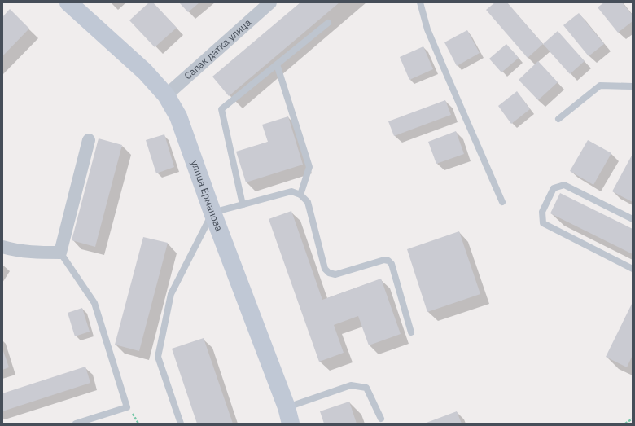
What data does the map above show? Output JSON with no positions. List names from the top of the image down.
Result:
{
  "streets": {
    "main road": ["улица Ерманова"],
    "street": ["Сапак датка улица"]
  },
  "crossings": [
    ["Сапак датка улица", "улица Ерманова"]
  ]
}
